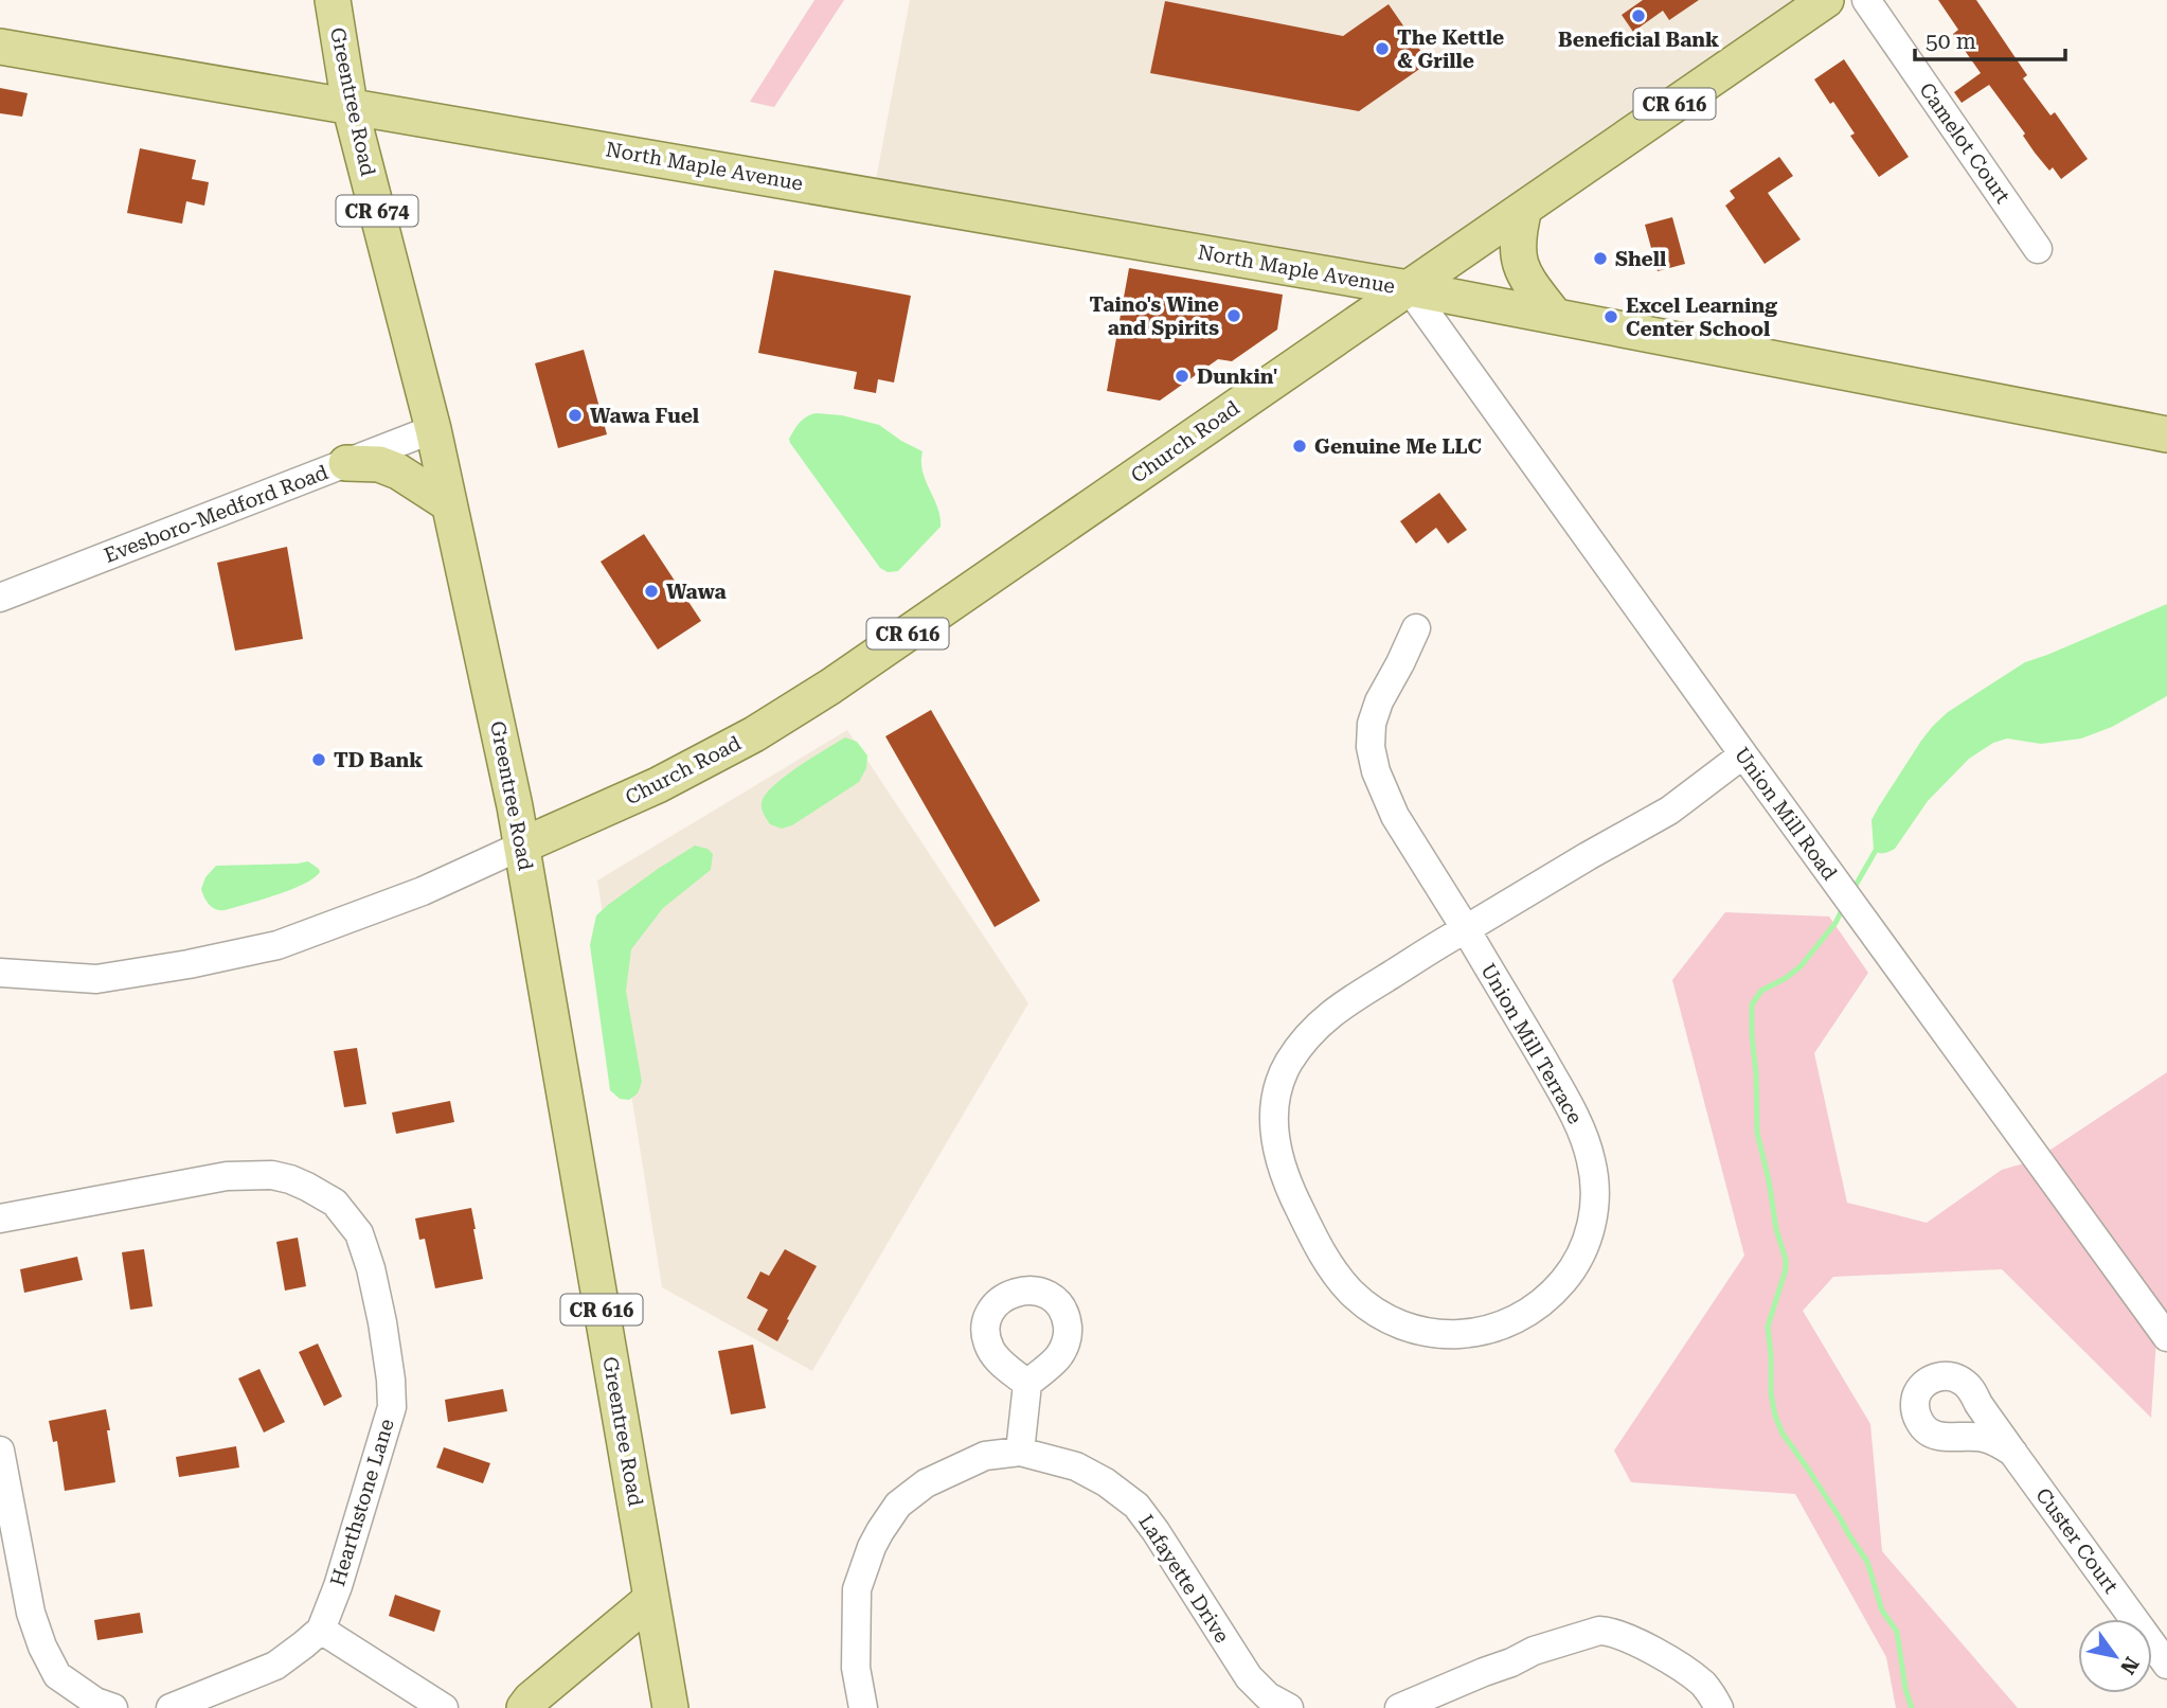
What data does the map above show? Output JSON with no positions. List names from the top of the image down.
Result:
{
  "streets": {
    "main road": [
      "Greentree Road",
      "CR 616",
      "North Maple Avenue",
      "CR 674",
      "Church Road"
    ],
    "street": [
      "Camelot Court",
      "Evesboro-Medford Road",
      "Union Mill Road",
      "Union Mill Terrace",
      "Hearthstone Lane",
      "Custer Court",
      "Lafayette Drive"
    ]
  },
  "crossings": [
    ["Greentree Road", "North Maple Avenue"],
    ["Greentree Road", "Church Road"],
    ["Greentree Road", "Evesboro-Medford Road"],
    ["North Maple Avenue", "Church Road"],
    ["North Maple Avenue", "Union Mill Road"],
    ["Church Road", "Union Mill Road"],
    ["Union Mill Road", "Union Mill Terrace"]
  ],
  "places": [
    "Beneficial Bank",
    "The Kettle & Grille",
    "Shell",
    "Taino's Wine and Spirits",
    "Excel Learning Center School",
    "Dunkin'",
    "Wawa Fuel",
    "Genuine Me LLC",
    "Wawa",
    "TD Bank"
  ],
  "scale_bar": "50 m",
  "north": "bottom right"
}
